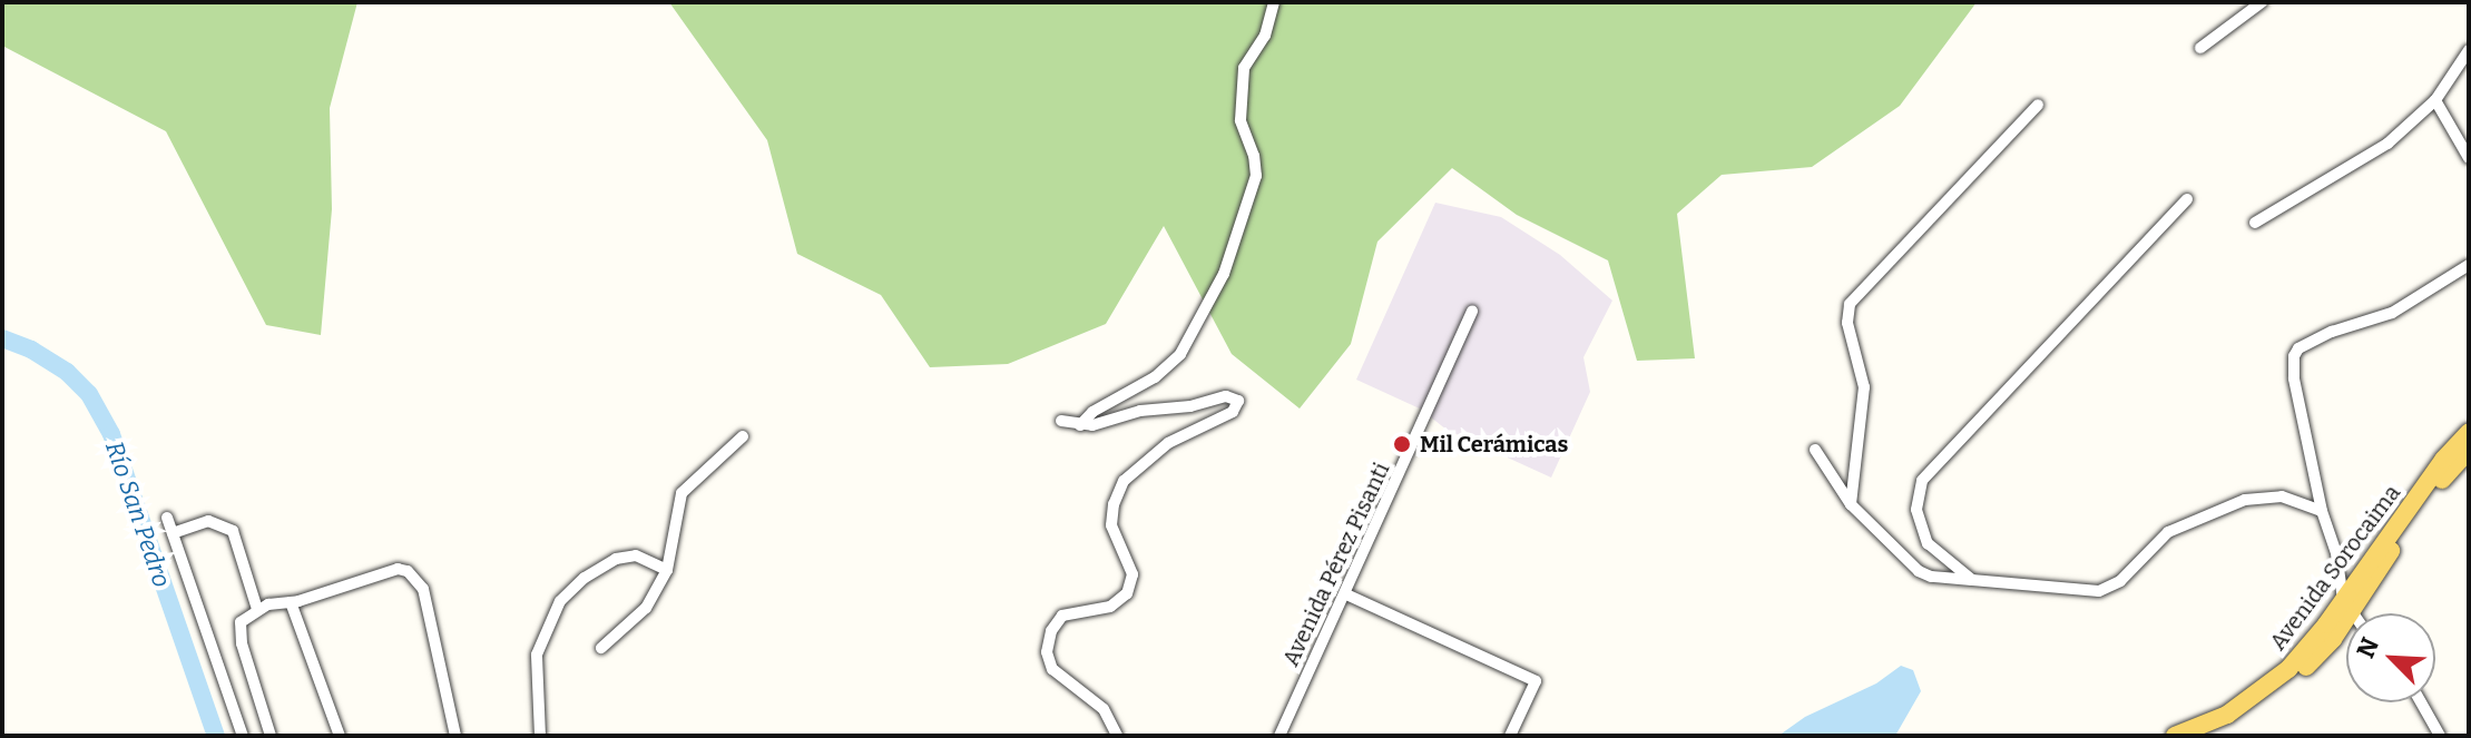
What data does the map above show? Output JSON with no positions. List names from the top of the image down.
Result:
{
  "streets": {
    "main road": ["Avenida Sorocaima"],
    "street": ["Avenida Pérez Pisanti"]
  },
  "water": ["Río San Pedro"],
  "places": ["Mil Cerámicas"],
  "north": "top left"
}
